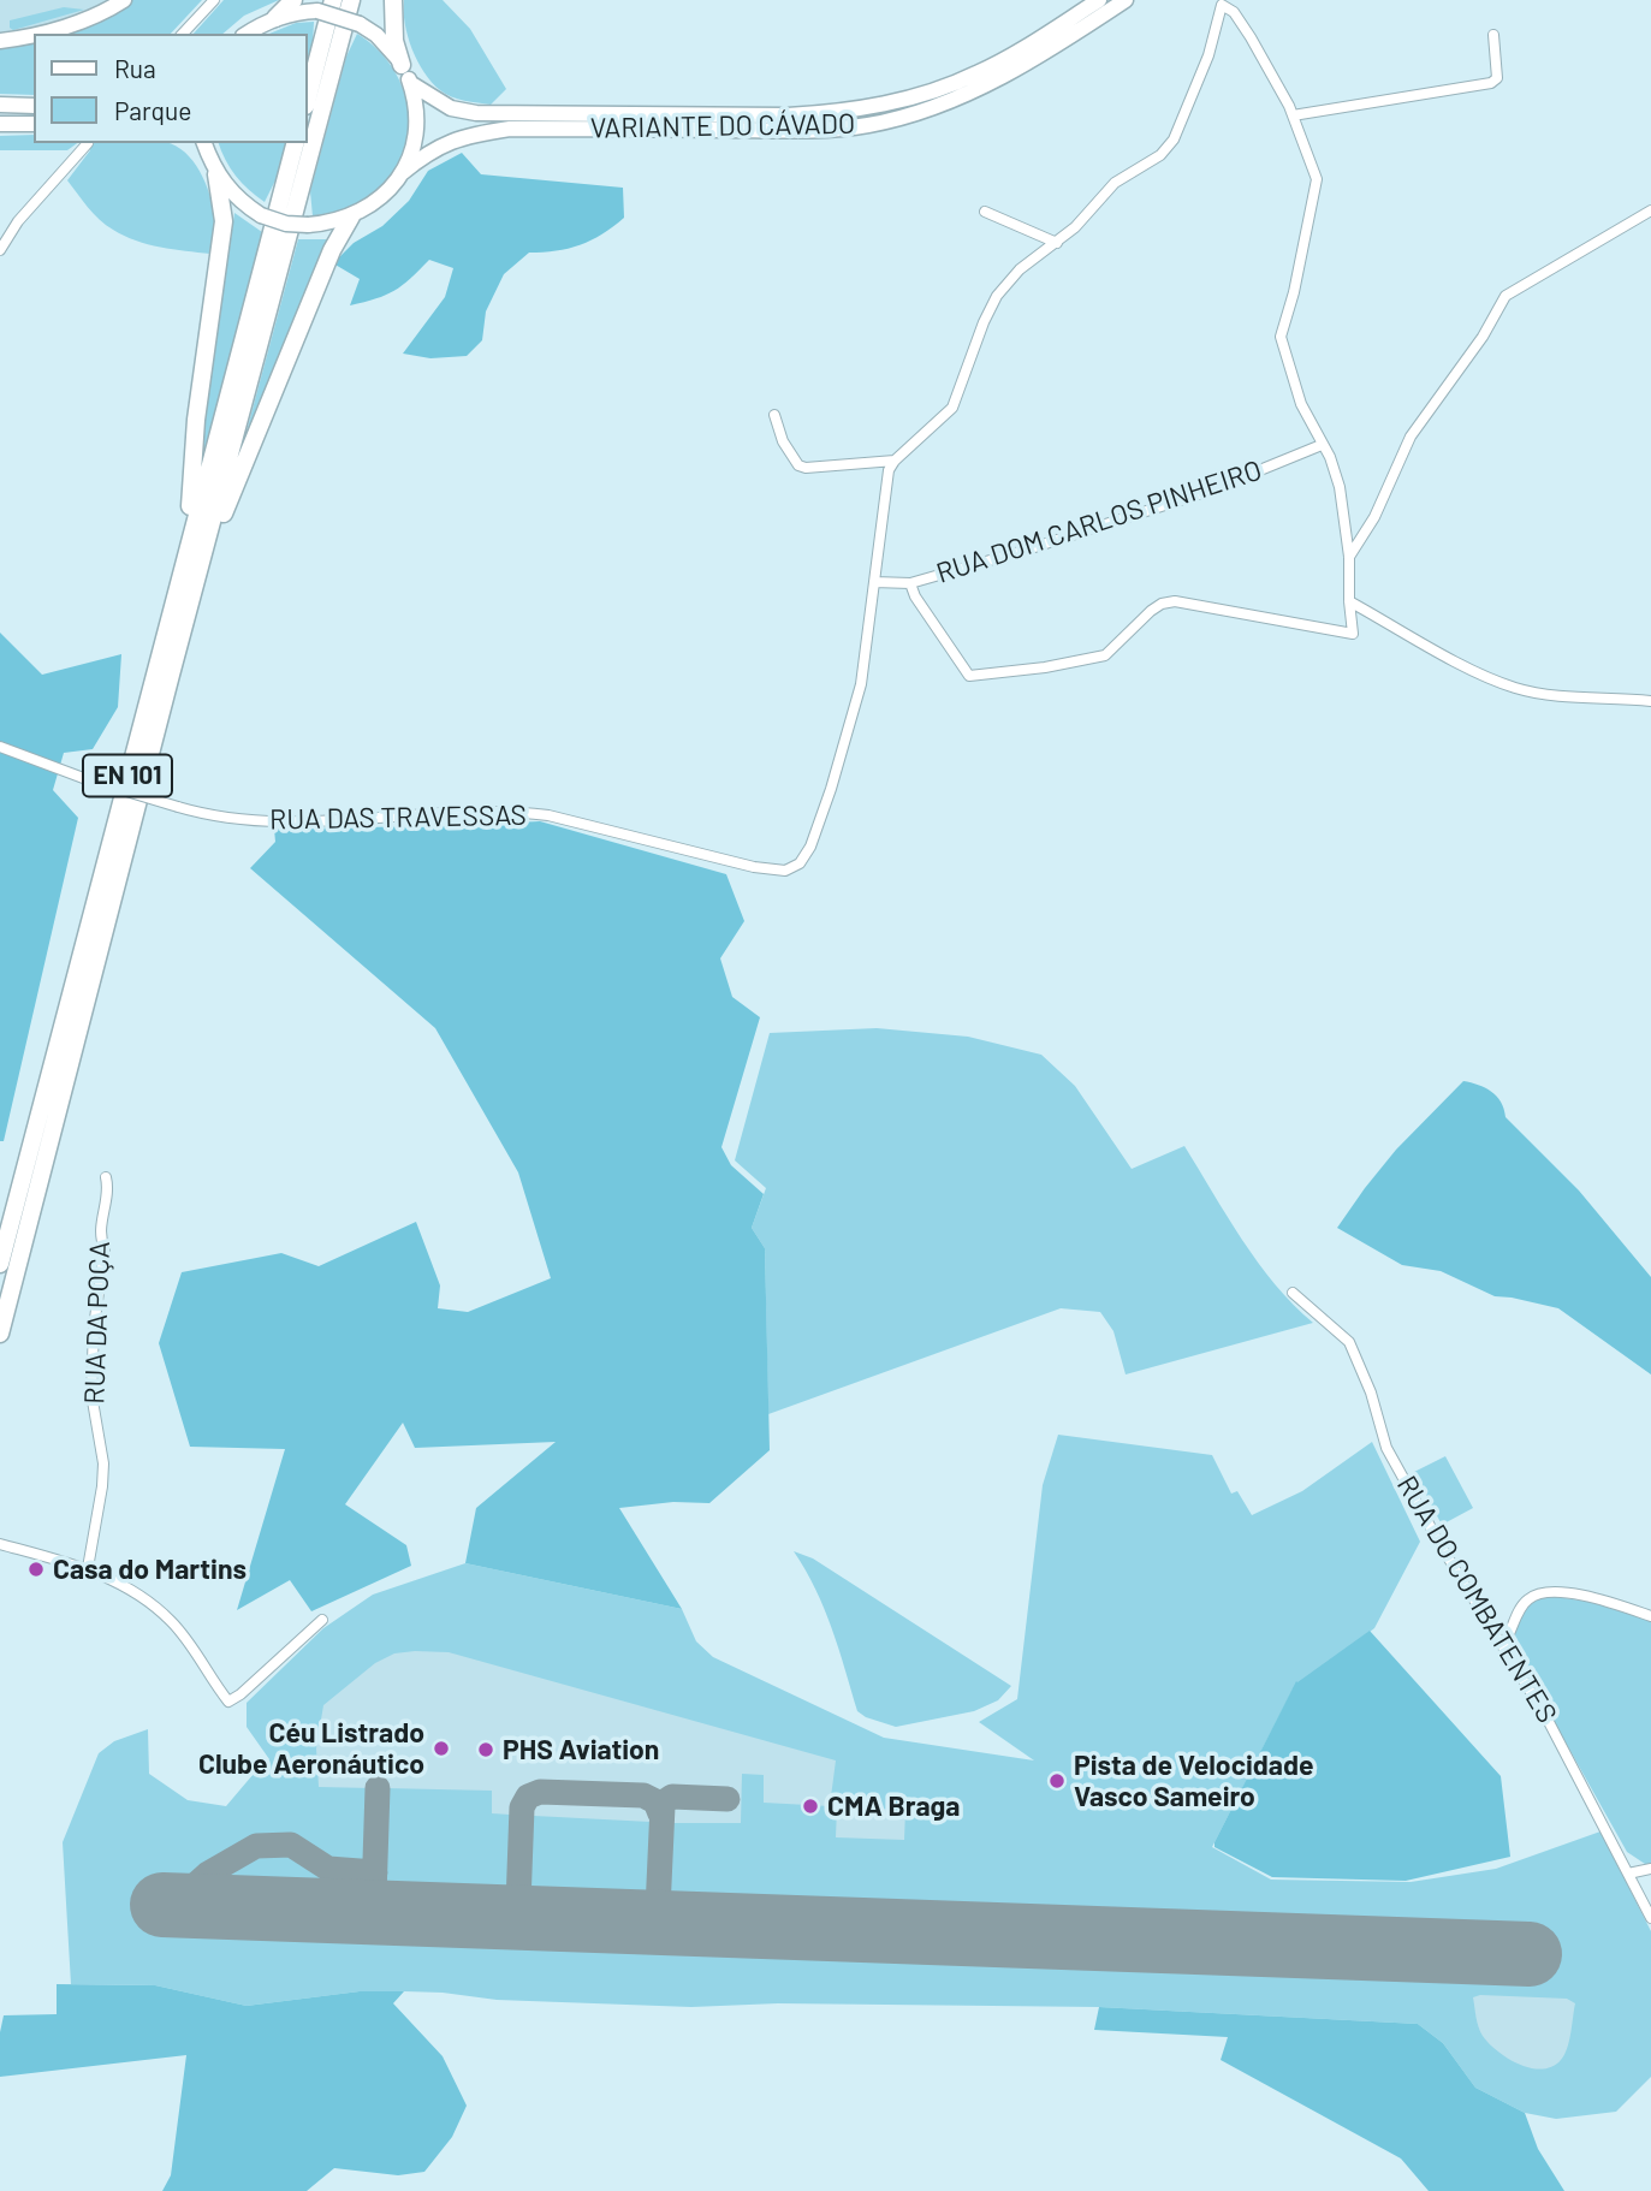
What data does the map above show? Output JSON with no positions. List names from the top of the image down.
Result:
{
  "streets": {
    "highway": ["EN 101"],
    "main road": ["VARIANTE DO CÁVADO"],
    "street": [
      "RUA DOM CARLOS PINHEIRO",
      "RUA DAS TRAVESSAS",
      "RUA DA POÇA",
      "RUA DO COMBATENTES"
    ]
  },
  "crossings": [
    ["RUA DOM CARLOS PINHEIRO", "RUA DAS TRAVESSAS"]
  ],
  "places": [
    "Casa do Martins",
    "Céu Listrado Clube Aeronáutico",
    "PHS Aviation",
    "Pista de Velocidade Vasco Sameiro",
    "CMA Braga"
  ],
  "legend": ["Rua", "Parque"]
}
